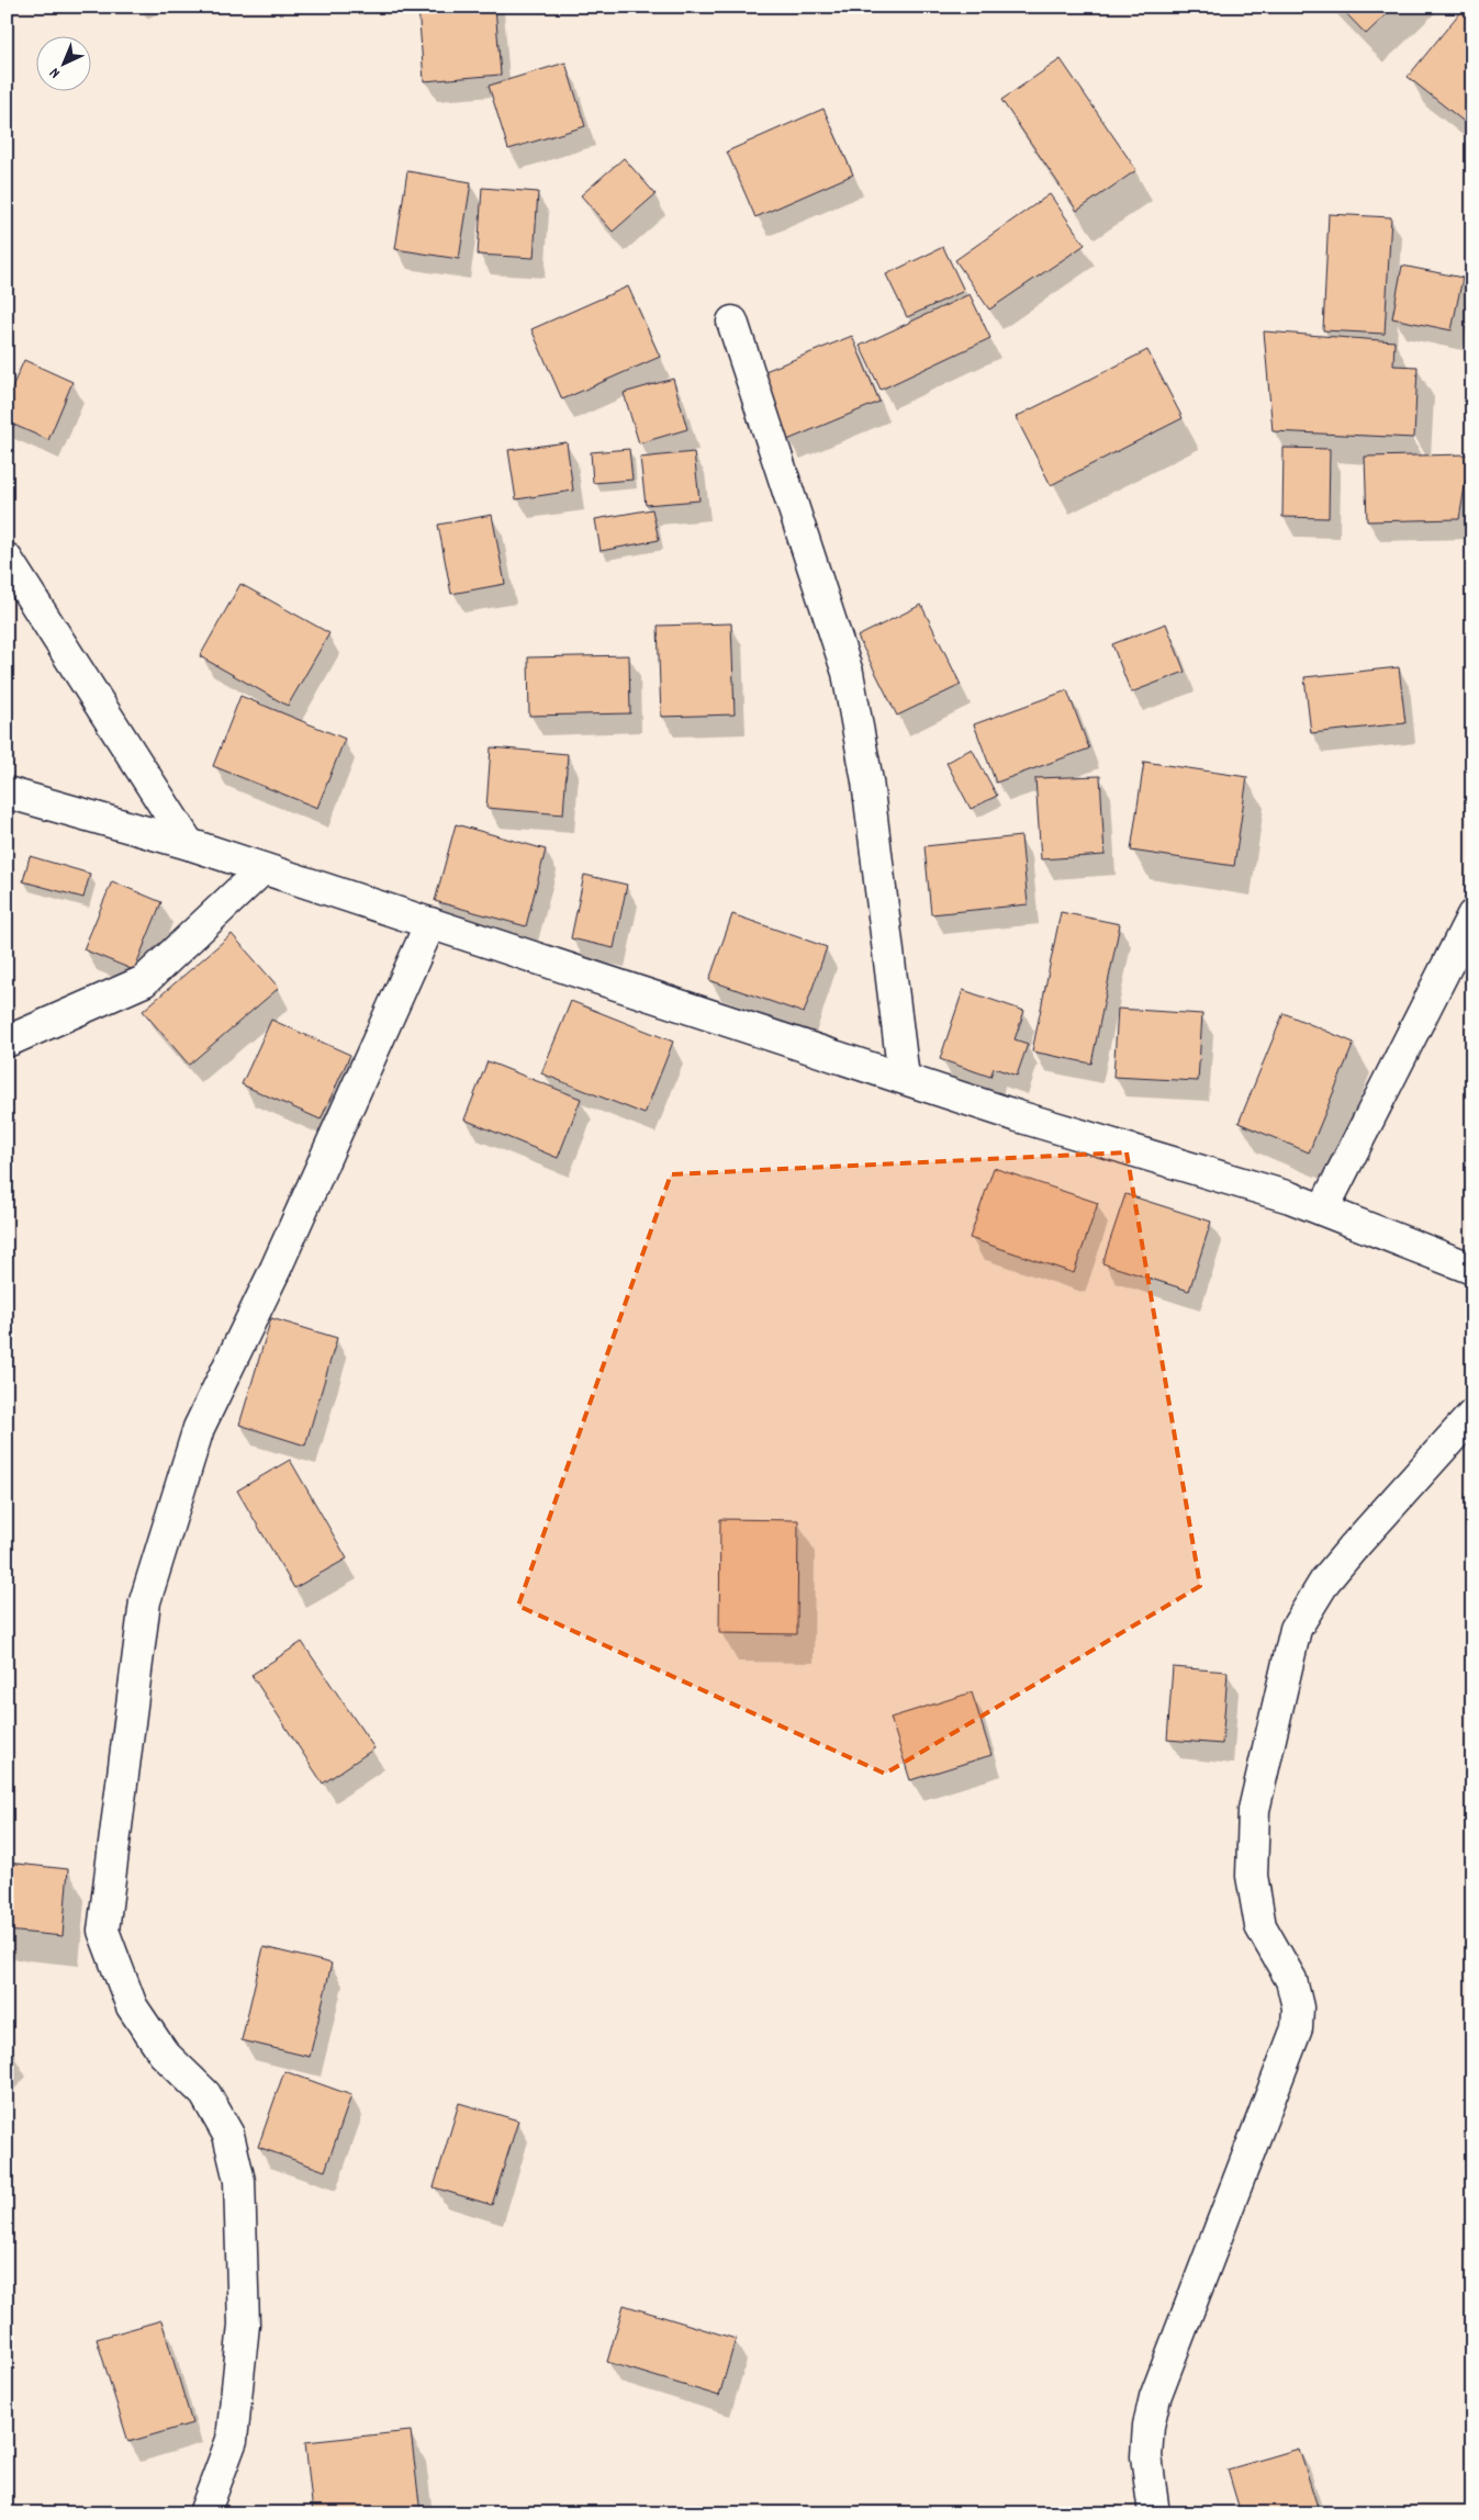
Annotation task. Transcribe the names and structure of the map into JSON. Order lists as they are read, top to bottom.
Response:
{
  "north": "bottom left"
}
